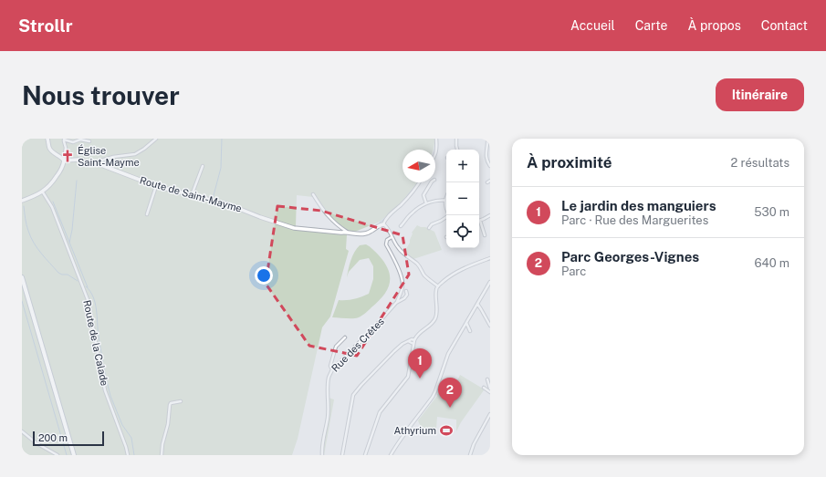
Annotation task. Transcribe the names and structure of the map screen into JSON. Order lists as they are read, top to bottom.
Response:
{
  "streets": {
    "street": ["Route de Saint-Mayme", "Route de la Calade", "Rue des Crêtes"]
  },
  "places": {
    "church": ["Église Saint-Mayme"],
    "sports": ["Athyrium"]
  },
  "scale_bar": "200 m",
  "north": "left",
  "page": {
    "header": "Strollr",
    "nav": [
      "Accueil",
      "Carte",
      "À propos",
      "Contact"
    ],
    "buttons": "Itinéraire",
    "title": "Nous trouver",
    "heading": ["À proximité", "2 résultats"],
    "map_buttons": ["+", "−"],
    "list": [
      {
        "mark": "1",
        "name": "Le jardin des manguiers",
        "note": "Parc · Rue des Marguerites",
        "value": "530 m"
      },
      {
        "mark": "2",
        "name": "Parc Georges-Vignes",
        "note": "Parc",
        "value": "640 m"
      }
    ],
    "pins": ["1", "2"],
    "scale": "200 m"
  }
}
